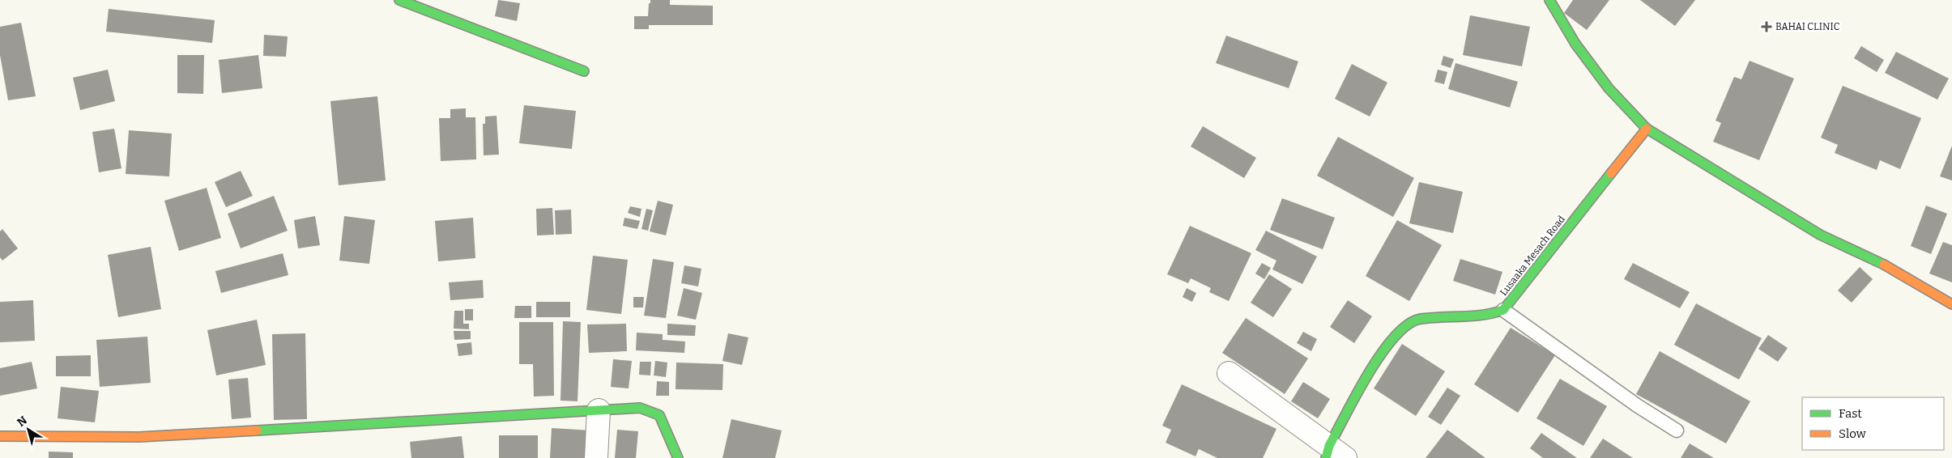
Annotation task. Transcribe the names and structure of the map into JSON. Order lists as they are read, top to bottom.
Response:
{
  "streets": {
    "street": ["Lusaaka Mesach Road"]
  },
  "places": {
    "health": ["BAHAI CLINIC"]
  },
  "legend": ["Fast", "Slow"],
  "north": "top left"
}
